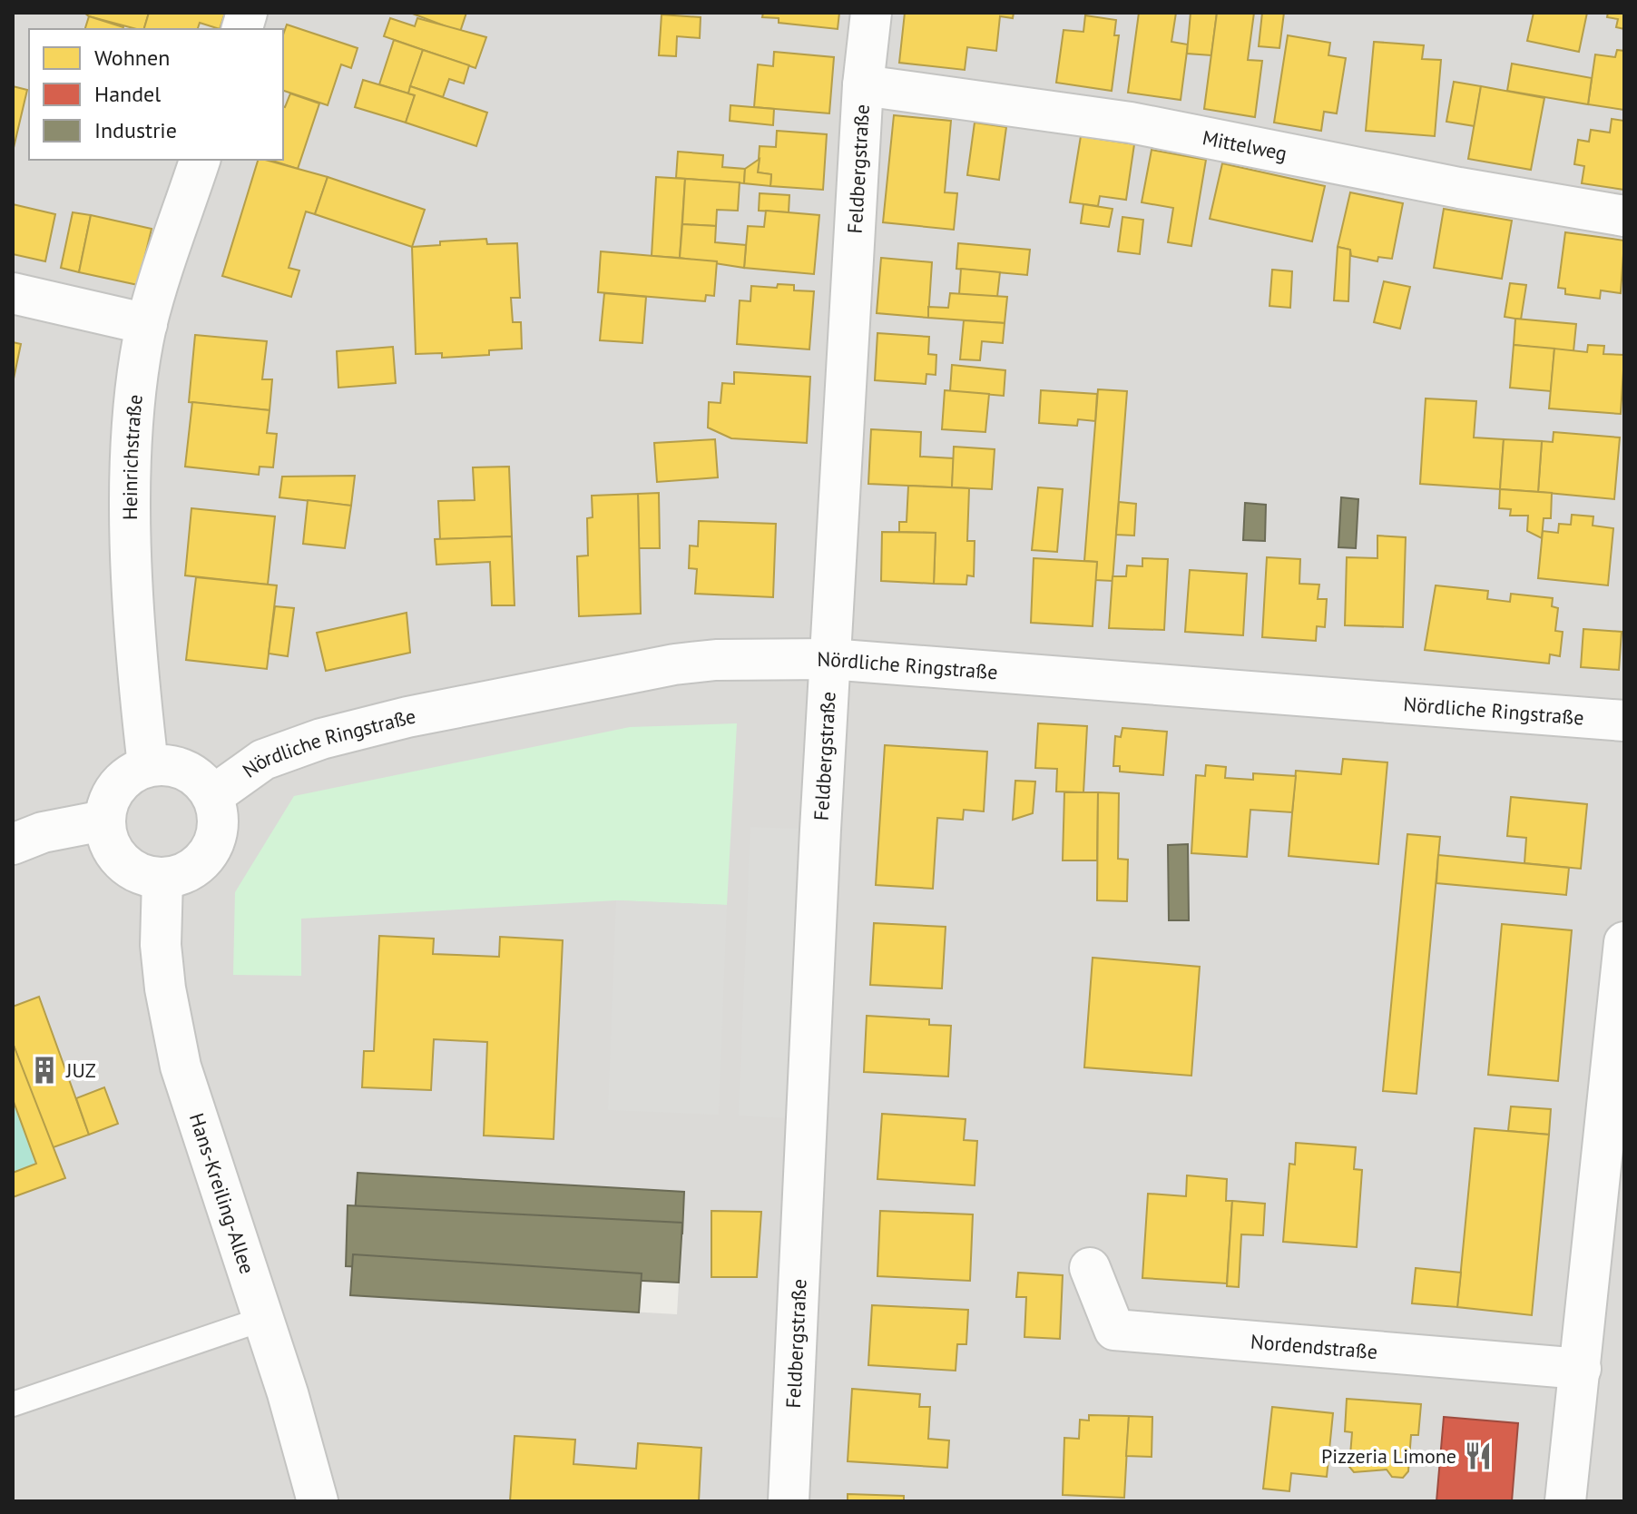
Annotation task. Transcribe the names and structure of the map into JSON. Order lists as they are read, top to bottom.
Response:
{
  "streets": {
    "street": [
      "Mittelweg",
      "Feldbergstraße",
      "Heinrichstraße",
      "Nördliche Ringstraße",
      "Hans-Kreiling-Allee",
      "Nordendstraße"
    ]
  },
  "crossings": [
    ["Mittelweg", "Feldbergstraße"],
    ["Feldbergstraße", "Nördliche Ringstraße"],
    ["Heinrichstraße", "Nördliche Ringstraße"],
    ["Heinrichstraße", "Hans-Kreiling-Allee"],
    ["Nördliche Ringstraße", "Hans-Kreiling-Allee"]
  ],
  "places": {
    "building": ["JUZ"],
    "restaurant": ["Pizzeria Limone"]
  },
  "legend": ["Wohnen", "Handel", "Industrie"]
}
